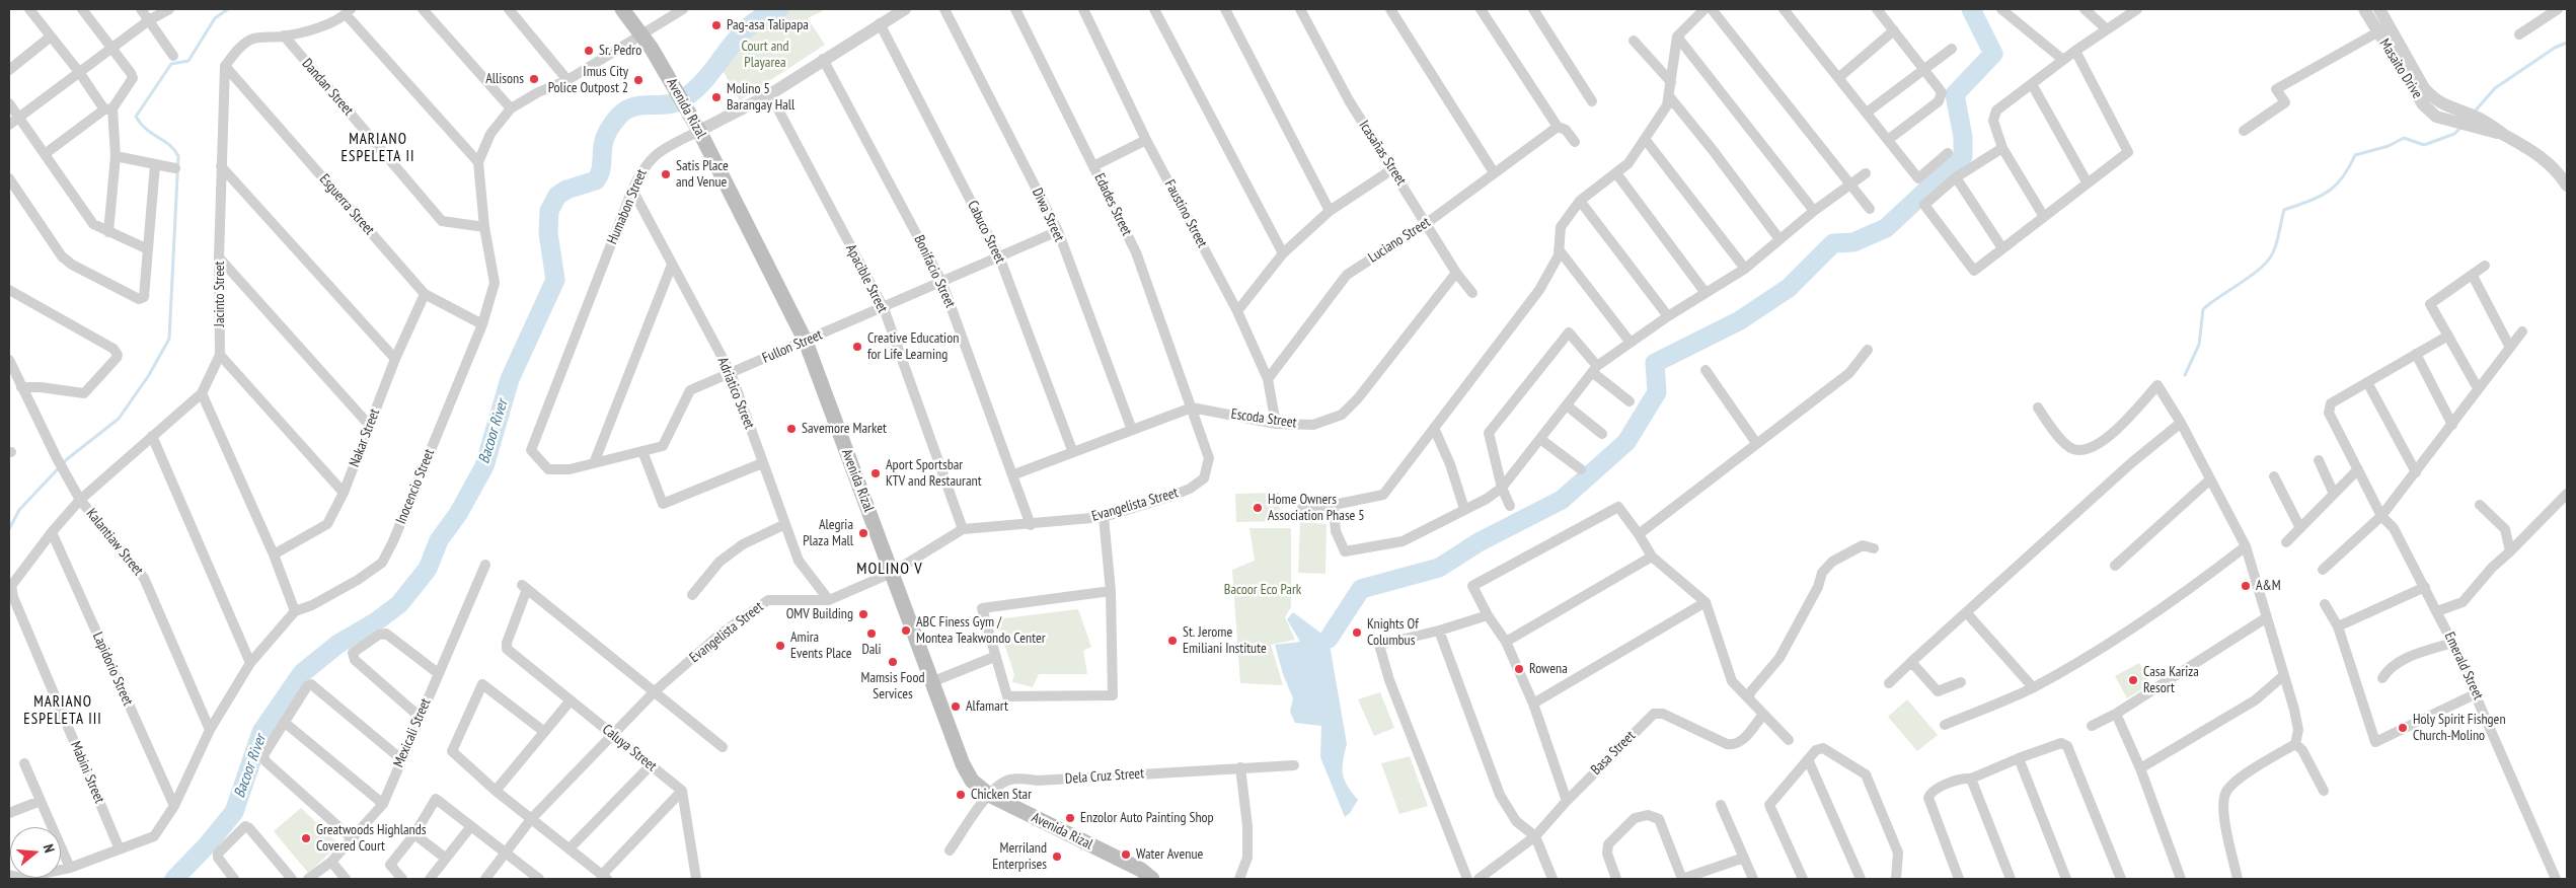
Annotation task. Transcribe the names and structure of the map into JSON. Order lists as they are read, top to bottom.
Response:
{
  "streets": {
    "main road": ["Avenida Rizal"],
    "street": [
      "Masaito Drive",
      "Dandan Street",
      "Icasañas Street",
      "Esguerra Street",
      "Edades Street",
      "Humabon Street",
      "Faustino Street",
      "Diwa Street",
      "Cabuco Street",
      "Luciano Street",
      "Bonifacio Street",
      "Apacible Street",
      "Jacinto Street",
      "Fullon Street",
      "Adriatico Street",
      "Escoda Street",
      "Nakar Street",
      "Inocencio Street",
      "Evangelista Street",
      "Kalantiaw Street",
      "Emerald Street",
      "Lapidorio Street",
      "Mexicali Street",
      "Caluya Street",
      "Basa Street",
      "Mabini Street",
      "Dela Cruz Street"
    ]
  },
  "crossings": [
    ["Dandan Street", "Inocencio Street"],
    ["Avenida Rizal", "Humabon Street"],
    ["Avenida Rizal", "Fullon Street"],
    ["Avenida Rizal", "Inocencio Street"],
    ["Avenida Rizal", "Evangelista Street"],
    ["Avenida Rizal", "Dela Cruz Street"],
    ["Icasañas Street", "Luciano Street"],
    ["Icasañas Street", "Escoda Street"],
    ["Esguerra Street", "Jacinto Street"],
    ["Esguerra Street", "Nakar Street"],
    ["Esguerra Street", "Inocencio Street"],
    ["Edades Street", "Escoda Street"],
    ["Edades Street", "Evangelista Street"],
    ["Humabon Street", "Cabuco Street"],
    ["Humabon Street", "Bonifacio Street"],
    ["Humabon Street", "Apacible Street"],
    ["Humabon Street", "Fullon Street"],
    ["Humabon Street", "Adriatico Street"],
    ["Faustino Street", "Luciano Street"],
    ["Faustino Street", "Escoda Street"],
    ["Diwa Street", "Fullon Street"],
    ["Cabuco Street", "Fullon Street"],
    ["Bonifacio Street", "Fullon Street"],
    ["Bonifacio Street", "Evangelista Street"],
    ["Apacible Street", "Fullon Street"],
    ["Apacible Street", "Evangelista Street"],
    ["Jacinto Street", "Kalantiaw Street"],
    ["Jacinto Street", "Lapidorio Street"],
    ["Jacinto Street", "Mabini Street"],
    ["Fullon Street", "Adriatico Street"],
    ["Adriatico Street", "Evangelista Street"],
    ["Escoda Street", "Evangelista Street"],
    ["Inocencio Street", "Kalantiaw Street"],
    ["Inocencio Street", "Lapidorio Street"],
    ["Inocencio Street", "Mabini Street"],
    ["Evangelista Street", "Caluya Street"]
  ],
  "districts": ["MARIANO ESPELETA II", "MOLINO V", "MARIANO ESPELETA III"],
  "water": ["Bacoor River"],
  "parks": ["Court and Playarea", "Bacoor Eco Park"],
  "places": [
    "Pag-asa Talipapa",
    "Sr. Pedro",
    "Allisons",
    "Imus City Police Outpost 2",
    "Molino 5 Barangay Hall",
    "Satis Place and Venue",
    "Creative Education for Life Learning",
    "Savemore Market",
    "Aport Sportsbar KTV and Restaurant",
    "Home Owners Association Phase 5",
    "Alegria Plaza Mall",
    "A&M",
    "OMV Building",
    "ABC Finess Gym / Montea Teakwondo Center",
    "Knights Of Columbus",
    "Dali",
    "St. Jerome Emiliani Institute",
    "Amira Events Place",
    "Mamsis Food Services",
    "Rowena",
    "Casa Kariza Resort",
    "Alfamart",
    "Holy Spirit Fishgen Church-Molino",
    "Chicken Star",
    "Enzolor Auto Painting Shop",
    "Greatwoods Highlands Covered Court",
    "Water Avenue",
    "Merriland Enterprises"
  ],
  "north": "right"
}
